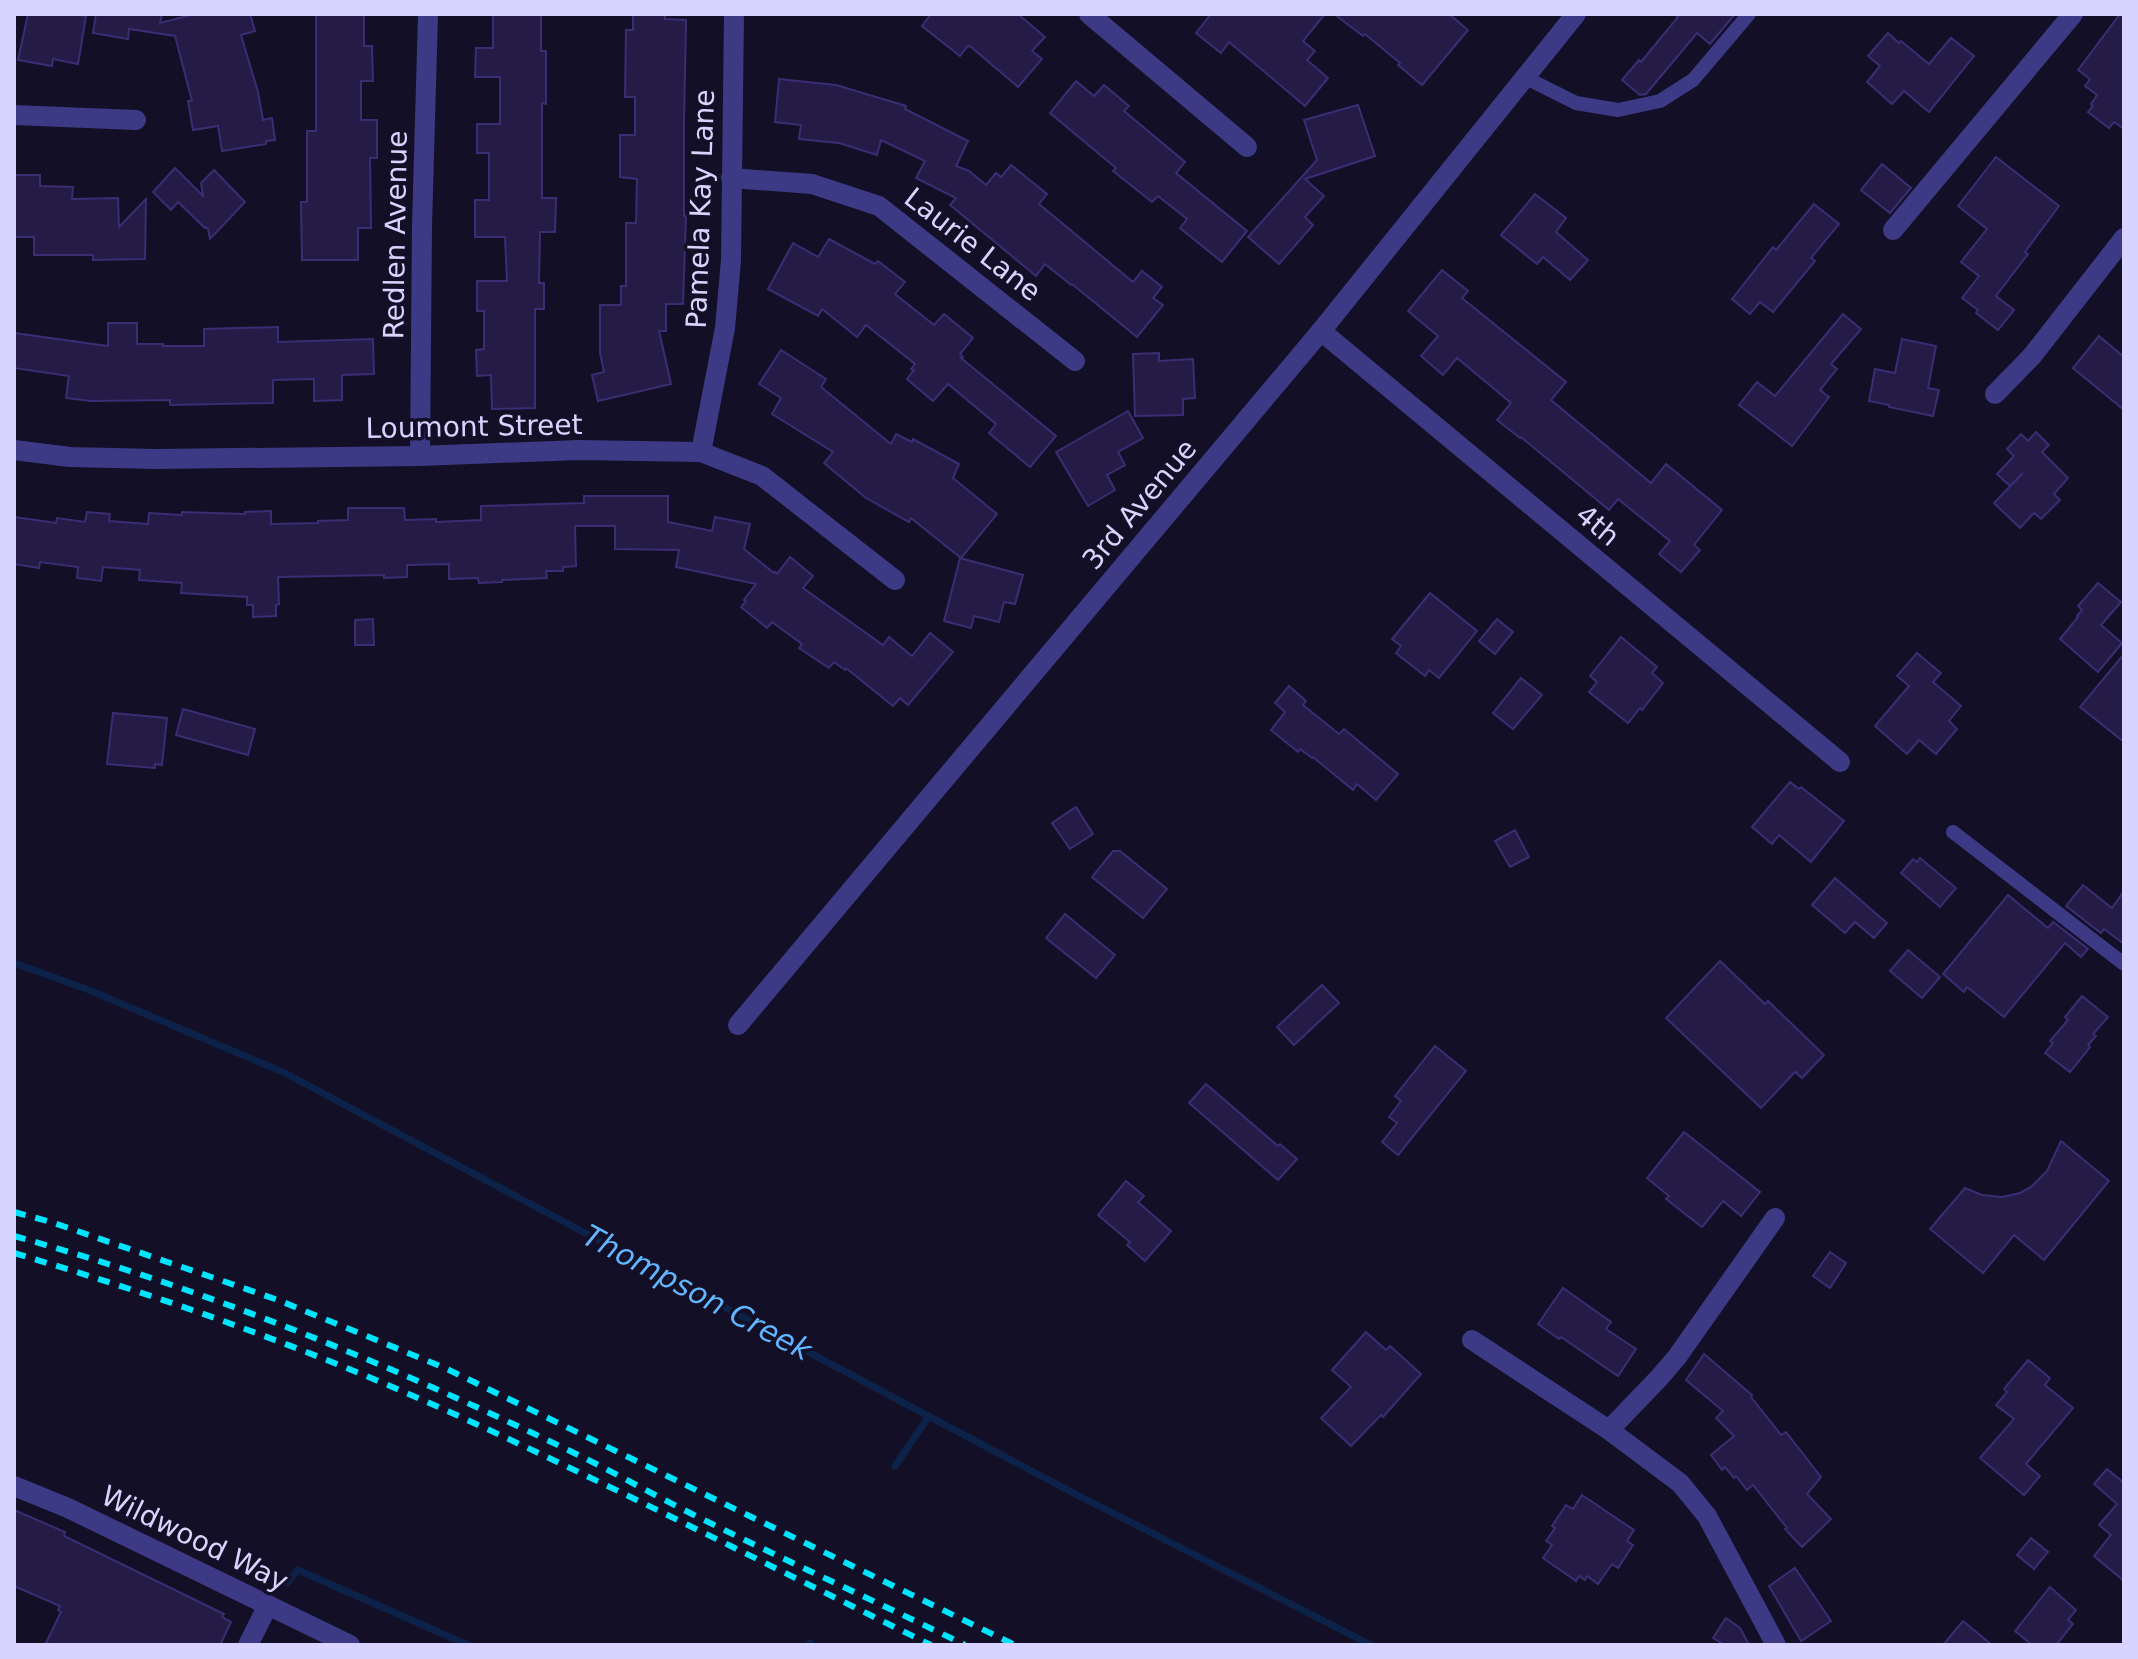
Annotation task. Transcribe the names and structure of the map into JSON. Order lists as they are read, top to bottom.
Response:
{
  "streets": {
    "street": [
      "Pamela Kay Lane",
      "Redlen Avenue",
      "Laurie Lane",
      "Loumont Street",
      "3rd Avenue",
      "4th",
      "Wildwood Way"
    ]
  },
  "crossings": [
    ["Pamela Kay Lane", "Laurie Lane"],
    ["Pamela Kay Lane", "Loumont Street"],
    ["Redlen Avenue", "Loumont Street"],
    ["3rd Avenue", "4th"]
  ],
  "water": ["Thompson Creek"]
}
